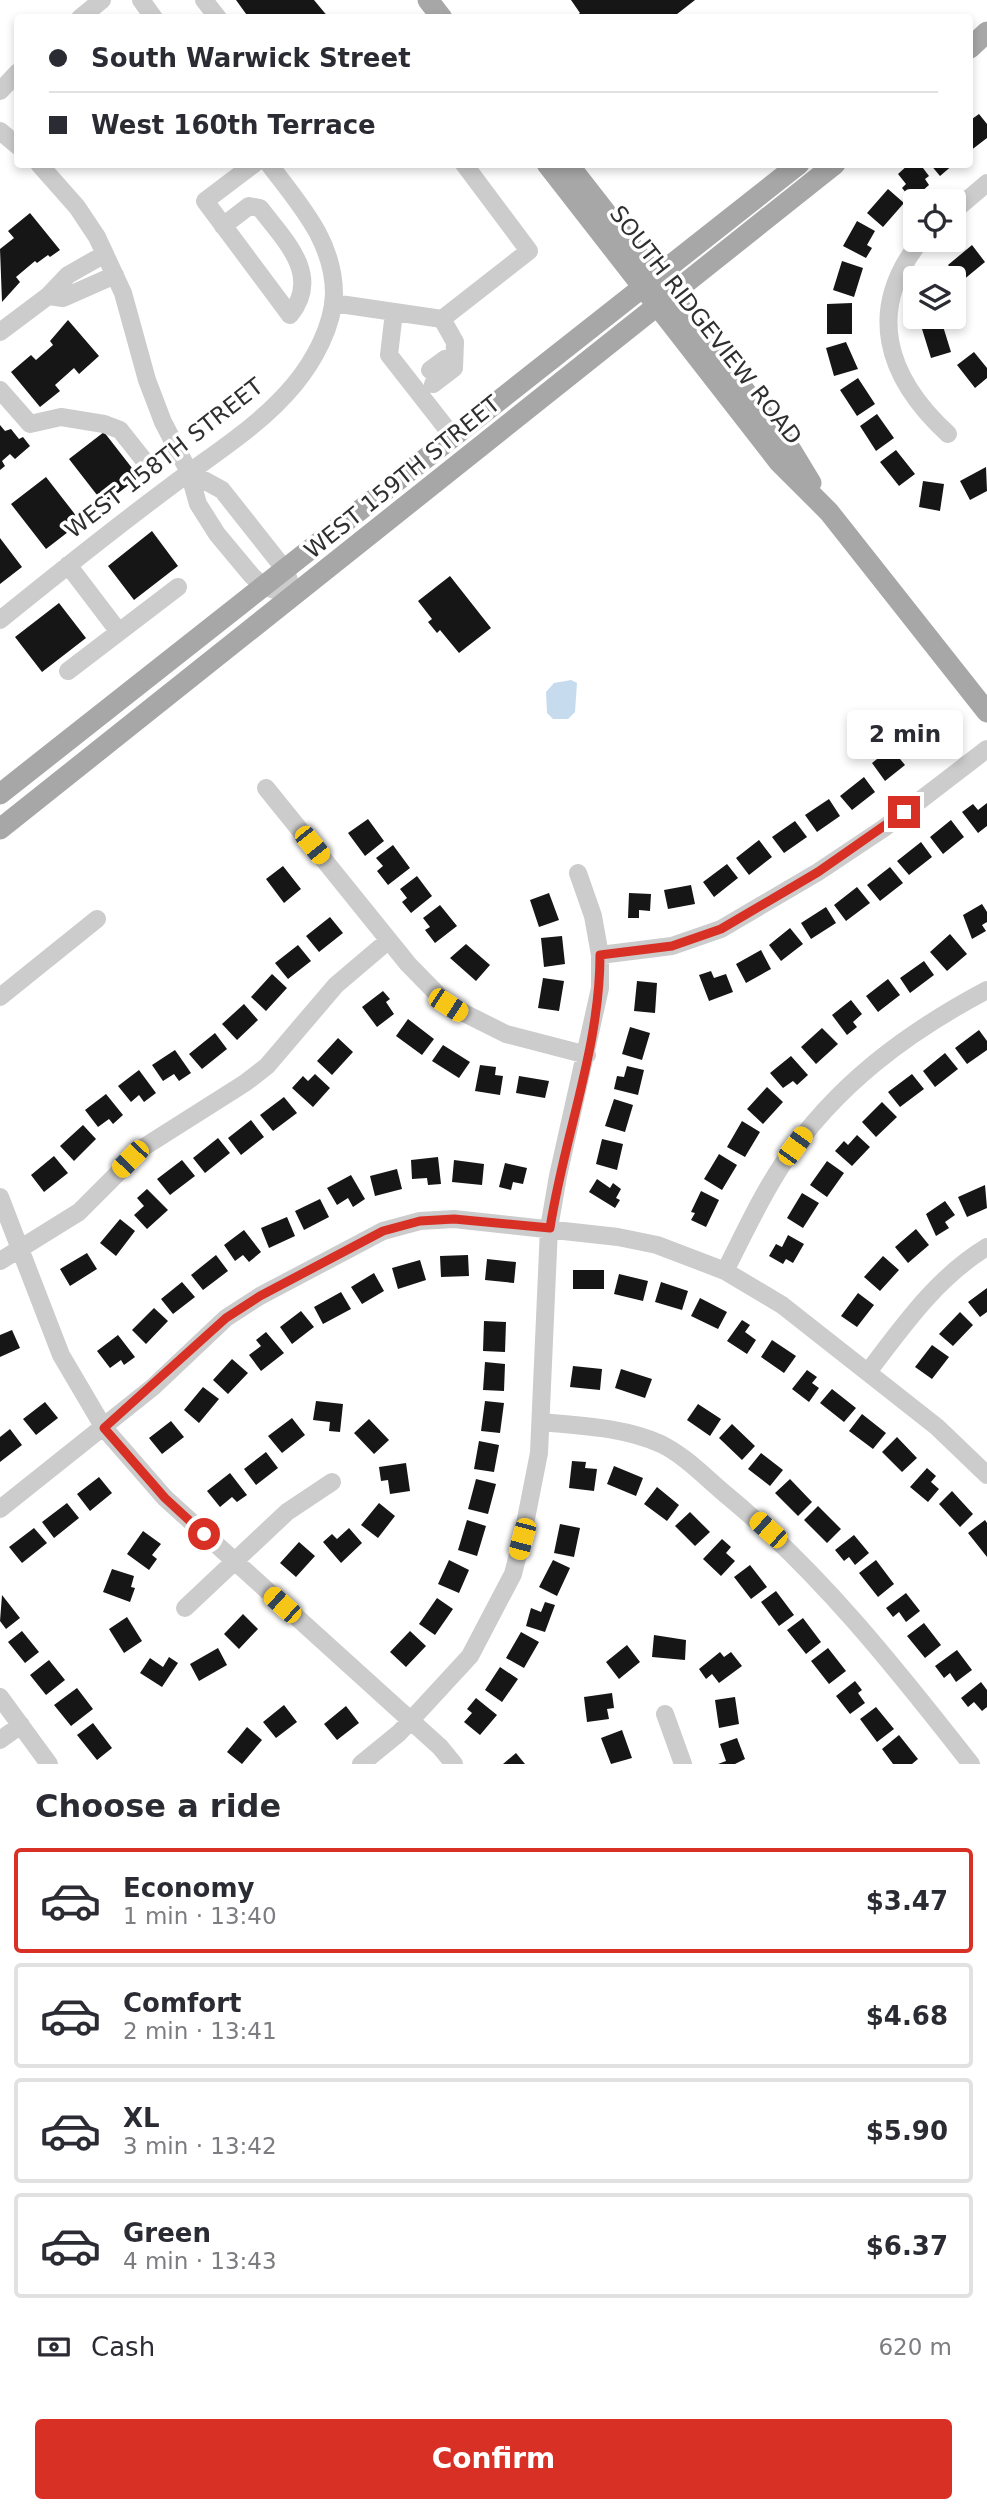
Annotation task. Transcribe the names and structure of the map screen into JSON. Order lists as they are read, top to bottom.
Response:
{
  "streets": {
    "main road": ["SOUTH RIDGEVIEW ROAD", "WEST 159TH STREET"],
    "street": ["WEST 158TH STREET"]
  },
  "crossings": [
    ["SOUTH RIDGEVIEW ROAD", "WEST 159TH STREET"]
  ],
  "page": {
    "banner": ["South Warwick Street", "West 160th Terrace"],
    "bubble": "2 min",
    "heading": "Choose a ride",
    "list": [
      {
        "name": "Economy",
        "note": "1 min · 13:40",
        "value": "$3.47"
      },
      {
        "name": "Comfort",
        "note": "2 min · 13:41",
        "value": "$4.68"
      },
      {
        "name": "XL",
        "note": "3 min · 13:42",
        "value": "$5.90"
      },
      {
        "name": "Green",
        "note": "4 min · 13:43",
        "value": "$6.37"
      }
    ],
    "pay": ["Cash", "620 m"],
    "buttons": "Confirm"
  }
}
